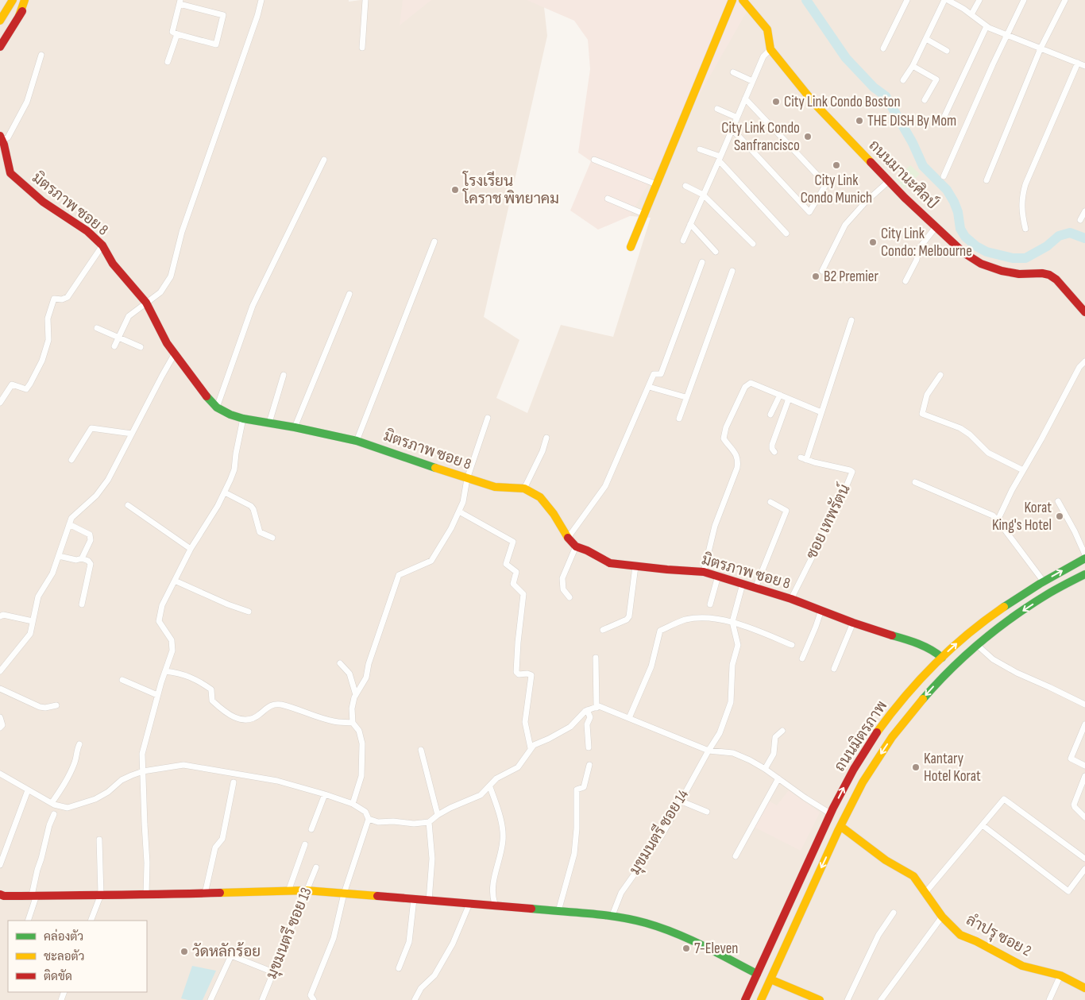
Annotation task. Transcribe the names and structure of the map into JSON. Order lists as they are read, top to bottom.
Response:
{
  "streets": {
    "main road": [
      "ถนนมานะศิลป์",
      "มิตรภาพ ซอย 8",
      "ถนนมิตรภาพ",
      "ลำปรุ ซอย 2"
    ],
    "street": ["ซอย เทพรัตน์", "มุขมนตรี ซอย 14", "มุขมนตรี ซอย 13"]
  },
  "crossings": [
    ["มิตรภาพ ซอย 8", "ซอย เทพรัตน์"],
    ["มิตรภาพ ซอย 8", "ถนนมิตรภาพ"],
    ["ถนนมิตรภาพ", "ลำปรุ ซอย 2"]
  ],
  "places": [
    "City Link Condo Boston",
    "THE DISH By Mom",
    "City Link Condo Sanfrancisco",
    "City Link Condo Munich",
    "โรงเรียน โคราช พิทยาคม",
    "City Link Condo: Melbourne",
    "B2 Premier",
    "Korat King's Hotel",
    "Kantary Hotel Korat",
    "7-Eleven",
    "วัดหลักร้อย"
  ],
  "legend": ["คล่องตัว", "ชะลอตัว", "ติดขัด"]
}
